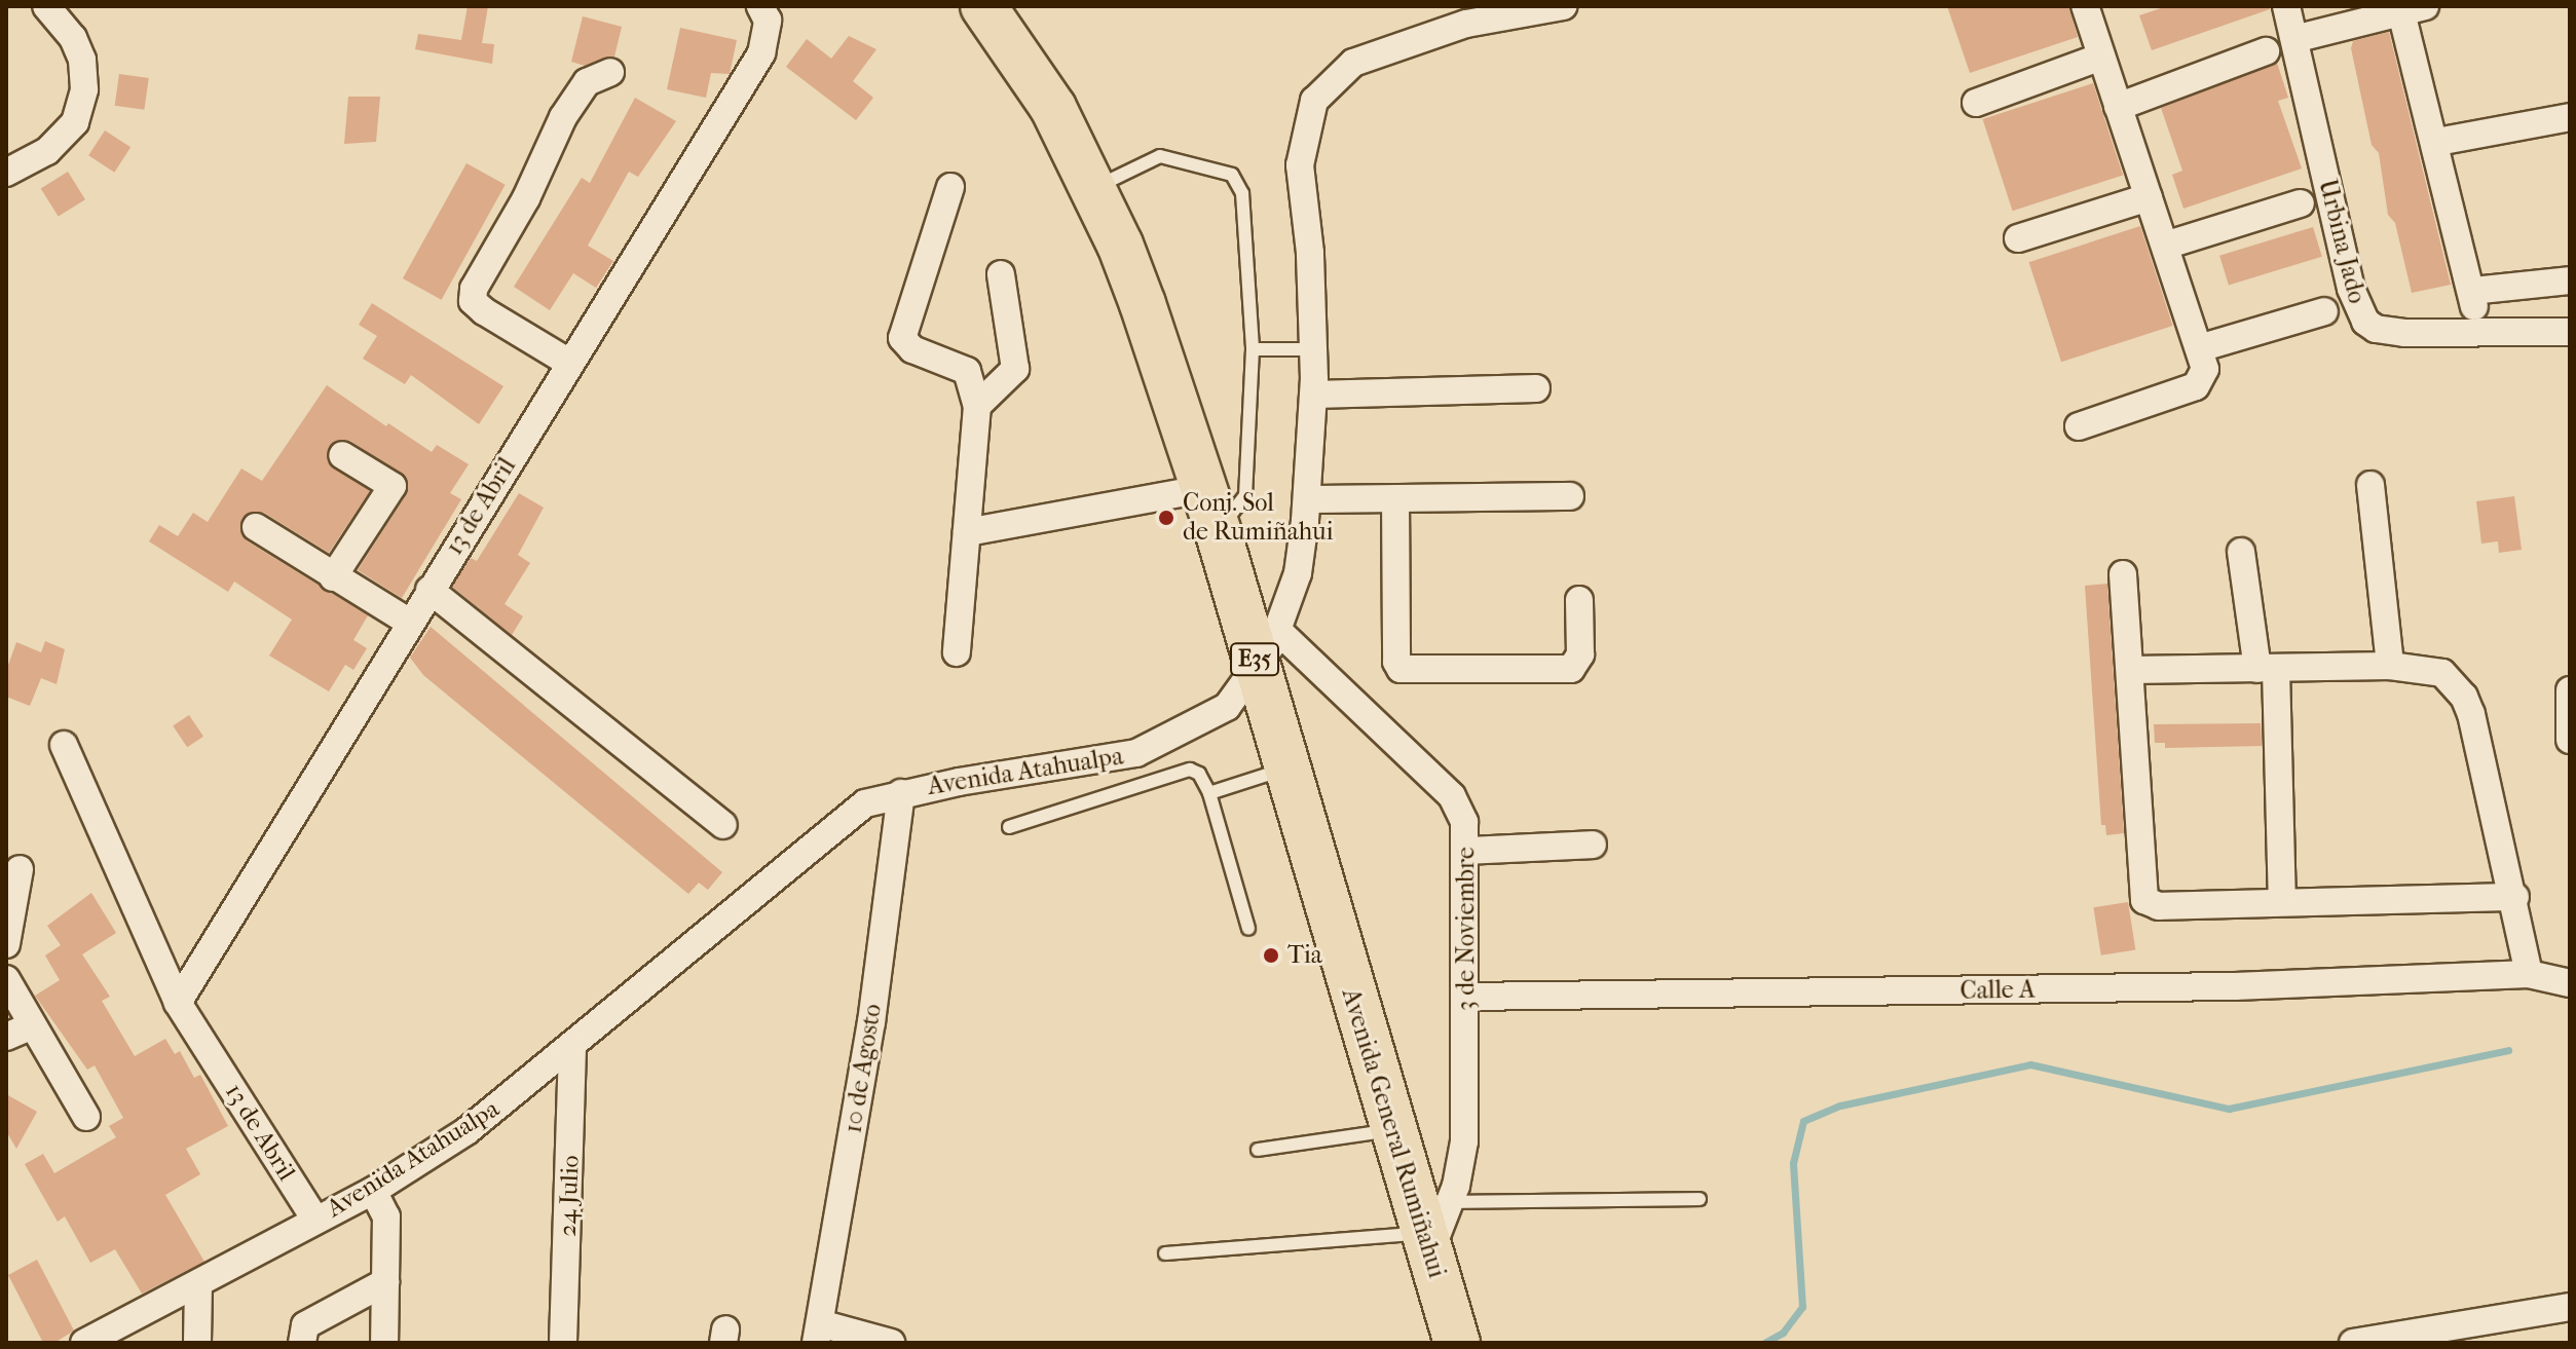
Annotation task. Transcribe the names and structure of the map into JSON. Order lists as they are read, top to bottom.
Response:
{
  "streets": {
    "highway": ["E35", "Avenida General Rumiñahui"],
    "street": [
      "Urbina Jado",
      "13 de Abril",
      "Avenida Atahualpa",
      "3 de Noviembre",
      "Calle A",
      "10 de Agosto",
      "24 Julio"
    ]
  },
  "crossings": [
    ["13 de Abril", "Avenida Atahualpa"],
    ["Avenida Atahualpa", "3 de Noviembre"],
    ["Avenida Atahualpa", "10 de Agosto"],
    ["Avenida Atahualpa", "Avenida General Rumiñahui"],
    ["Avenida Atahualpa", "24 Julio"],
    ["3 de Noviembre", "Calle A"],
    ["3 de Noviembre", "Avenida General Rumiñahui"]
  ],
  "places": ["Conj. Sol de Rumiñahui", "Tia"]
}
